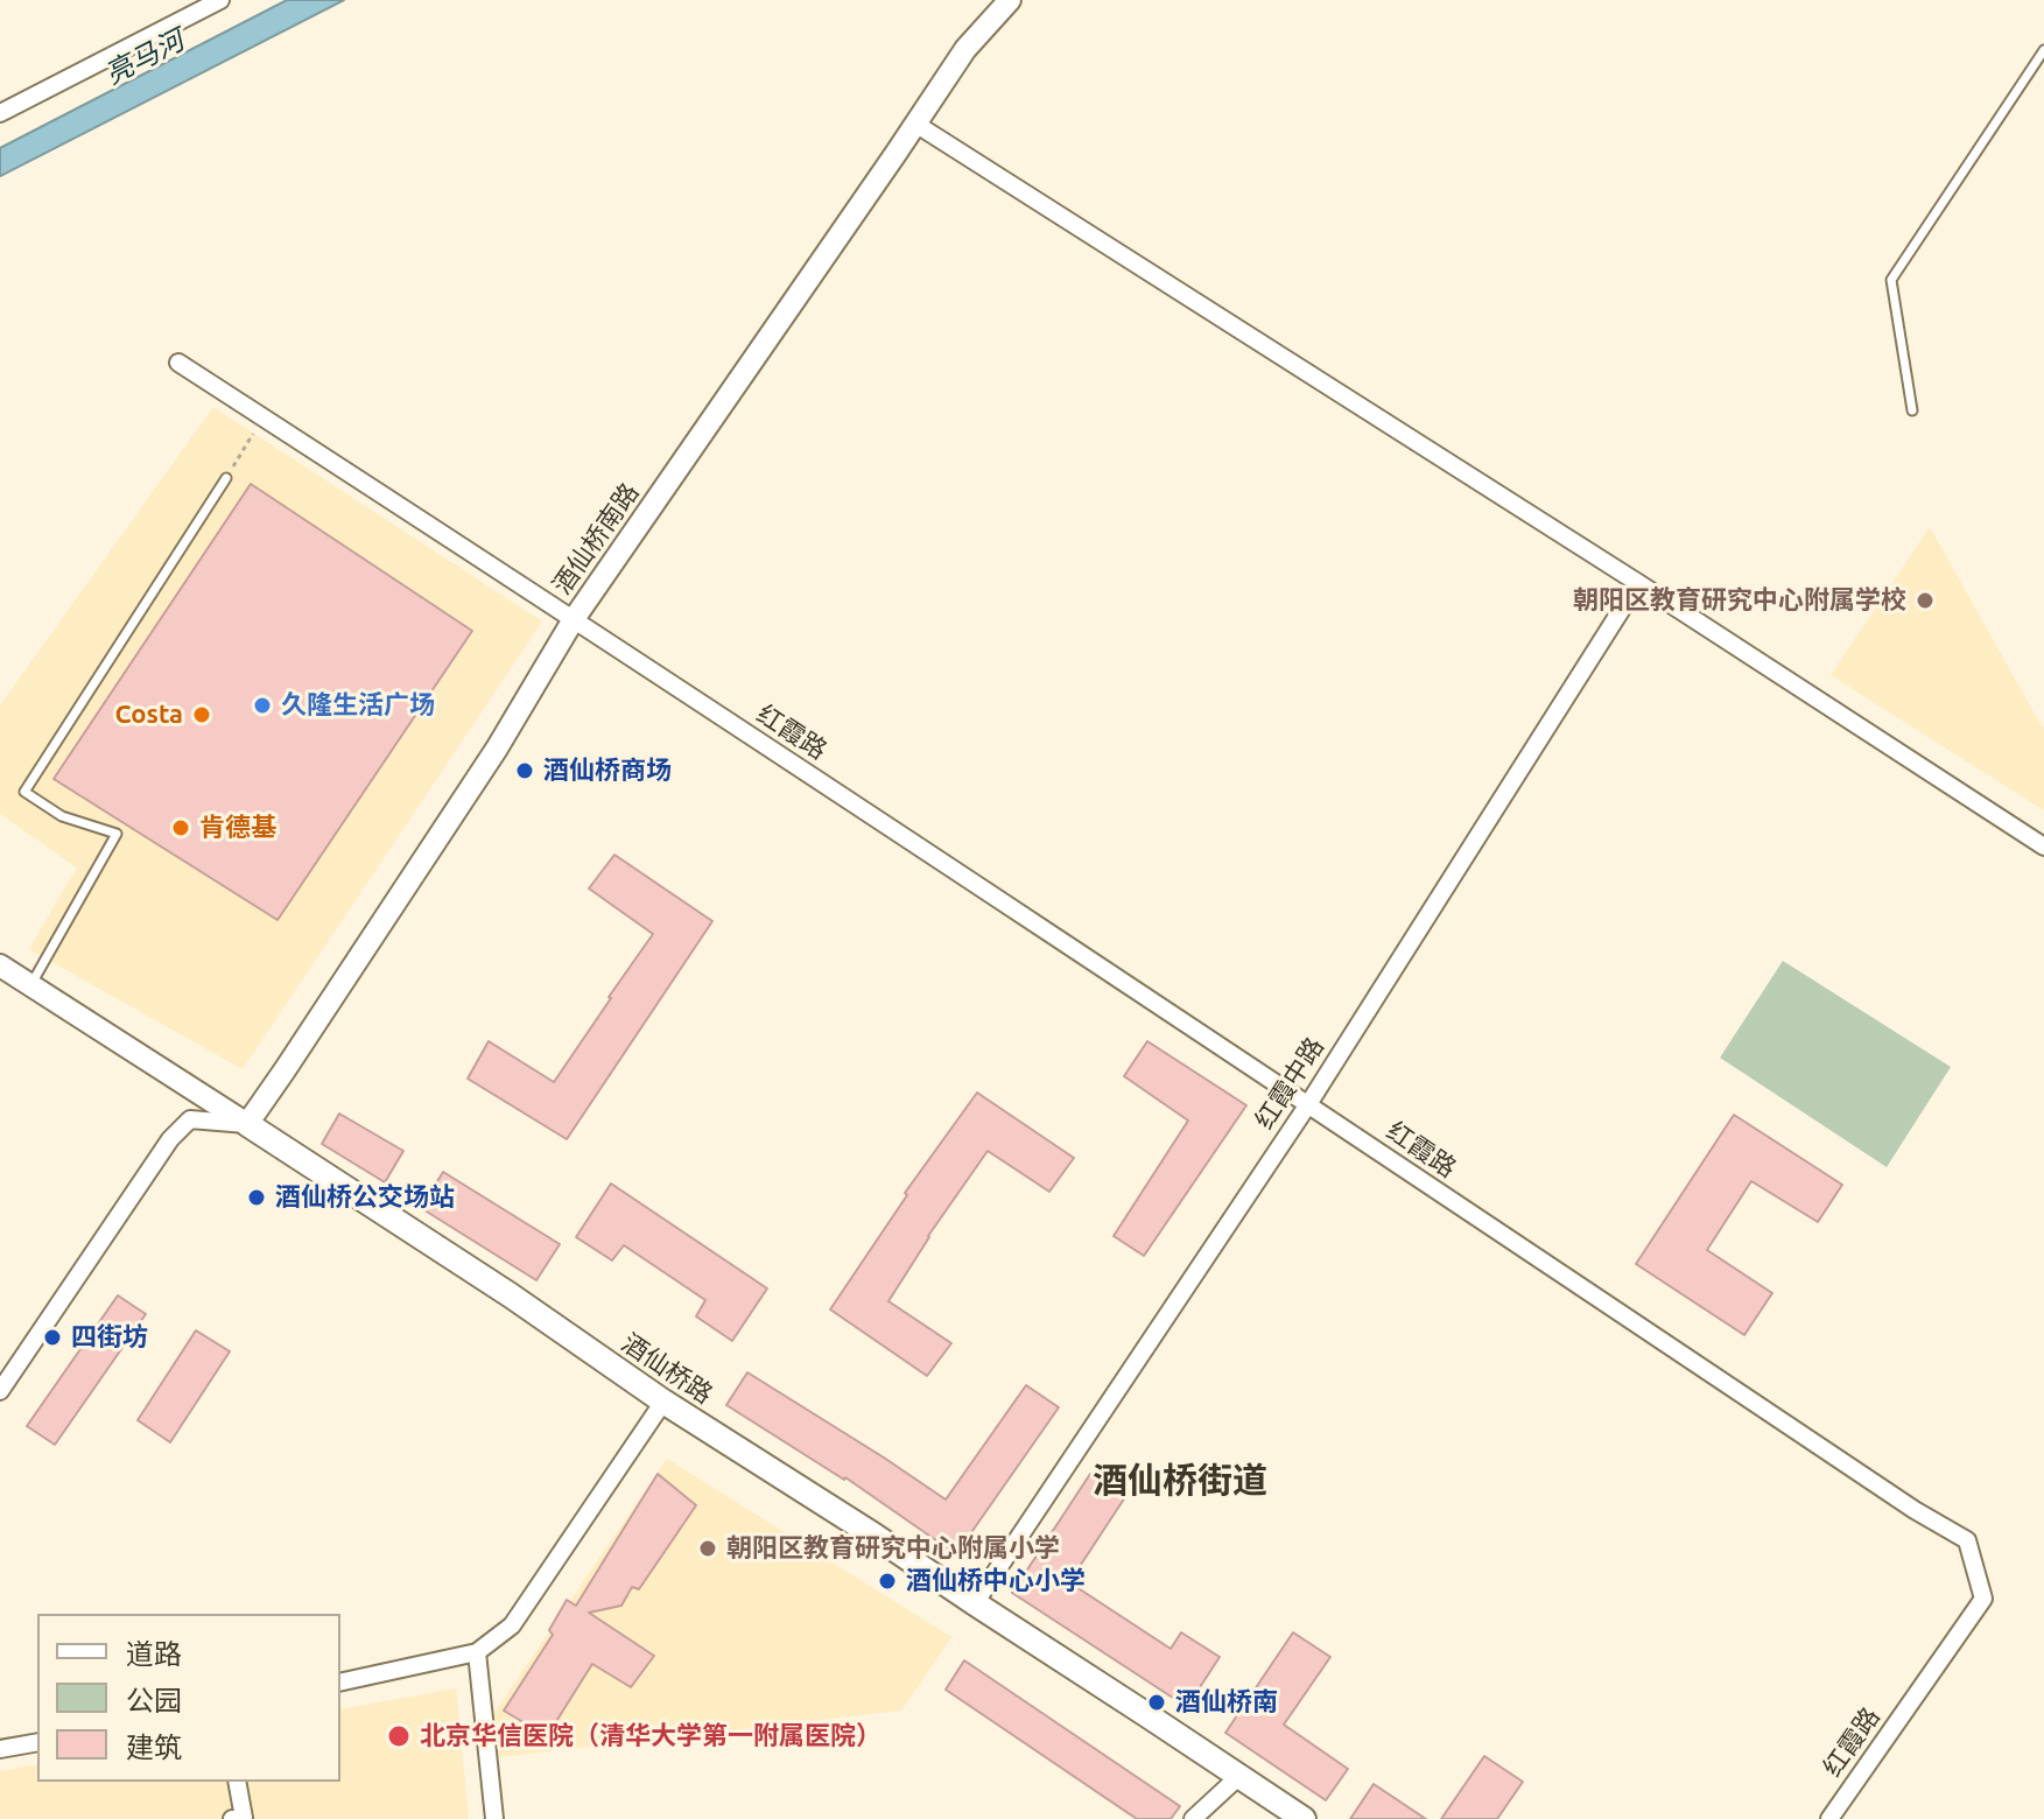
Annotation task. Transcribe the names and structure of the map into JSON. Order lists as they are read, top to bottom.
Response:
{
  "streets": {
    "main road": ["酒仙桥路"],
    "street": ["酒仙桥南路", "红霞路", "红霞中路"]
  },
  "crossings": [
    ["酒仙桥南路", "红霞路"],
    ["酒仙桥南路", "酒仙桥路"],
    ["红霞路", "红霞中路"],
    ["红霞中路", "酒仙桥路"]
  ],
  "districts": ["酒仙桥街道"],
  "water": ["亮马河"],
  "places": [
    "朝阳区教育研究中心附属学校",
    "久隆生活广场",
    "Costa",
    "酒仙桥商场",
    "肯德基",
    "酒仙桥公交场站",
    "四街坊",
    "朝阳区教育研究中心附属小学",
    "酒仙桥中心小学",
    "酒仙桥南",
    "北京华信医院（清华大学第一附属医院）"
  ],
  "legend": ["道路", "公园", "建筑"]
}
